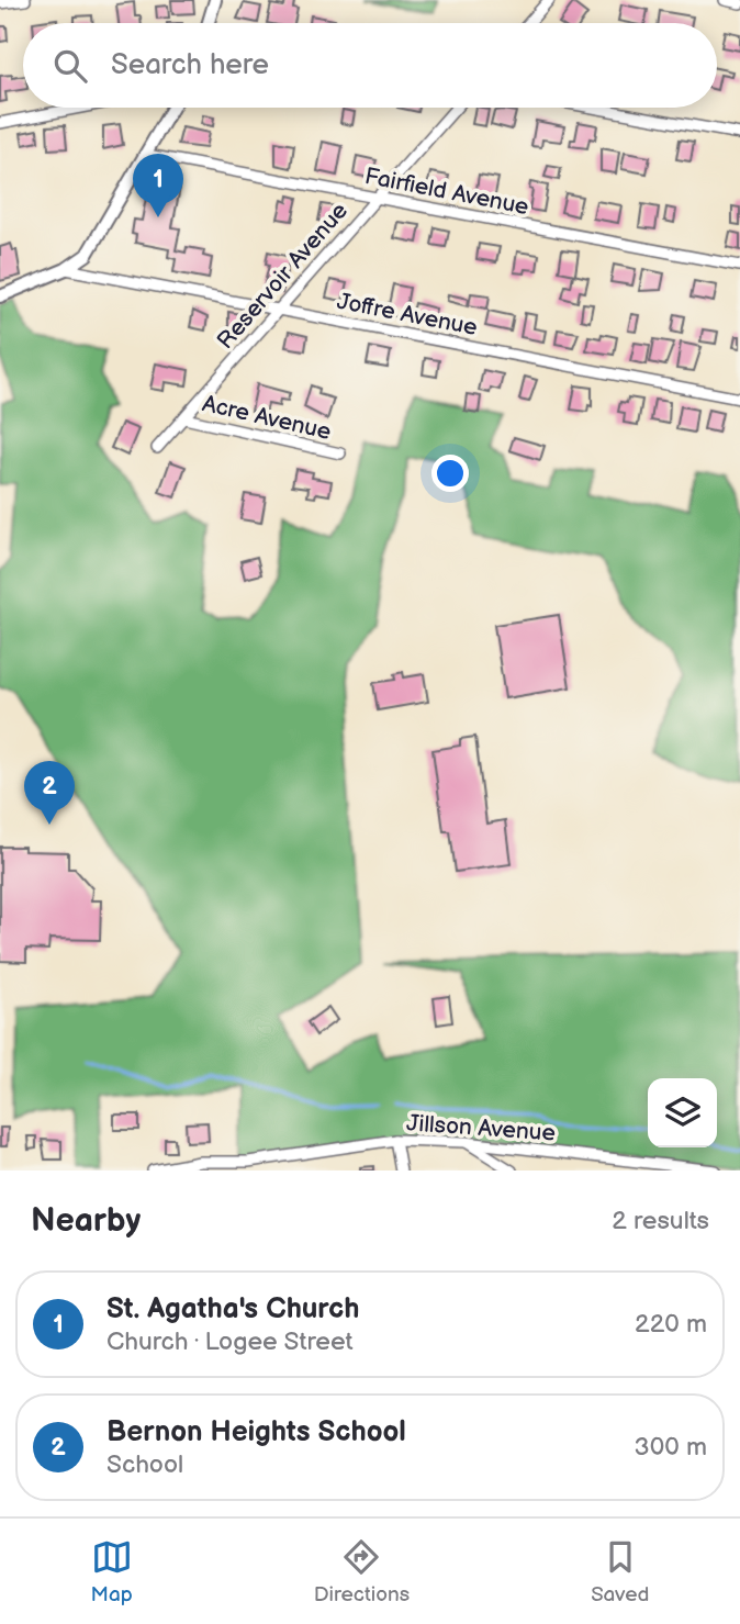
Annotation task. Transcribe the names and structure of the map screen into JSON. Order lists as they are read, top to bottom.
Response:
{
  "streets": {
    "street": [
      "Fairfield Avenue",
      "Reservoir Avenue",
      "Joffre Avenue",
      "Acre Avenue",
      "Jillson Avenue"
    ]
  },
  "crossings": [
    ["Fairfield Avenue", "Reservoir Avenue"],
    ["Reservoir Avenue", "Joffre Avenue"],
    ["Reservoir Avenue", "Acre Avenue"]
  ],
  "page": {
    "search": "Search here",
    "pins": ["1", "2"],
    "heading": ["Nearby", "2 results"],
    "list": [
      {
        "mark": "1",
        "name": "St. Agatha's Church",
        "note": "Church · Logee Street",
        "value": "220 m"
      },
      {
        "mark": "2",
        "name": "Bernon Heights School",
        "note": "School",
        "value": "300 m"
      }
    ],
    "nav": ["Map", "Directions", "Saved"]
  }
}
